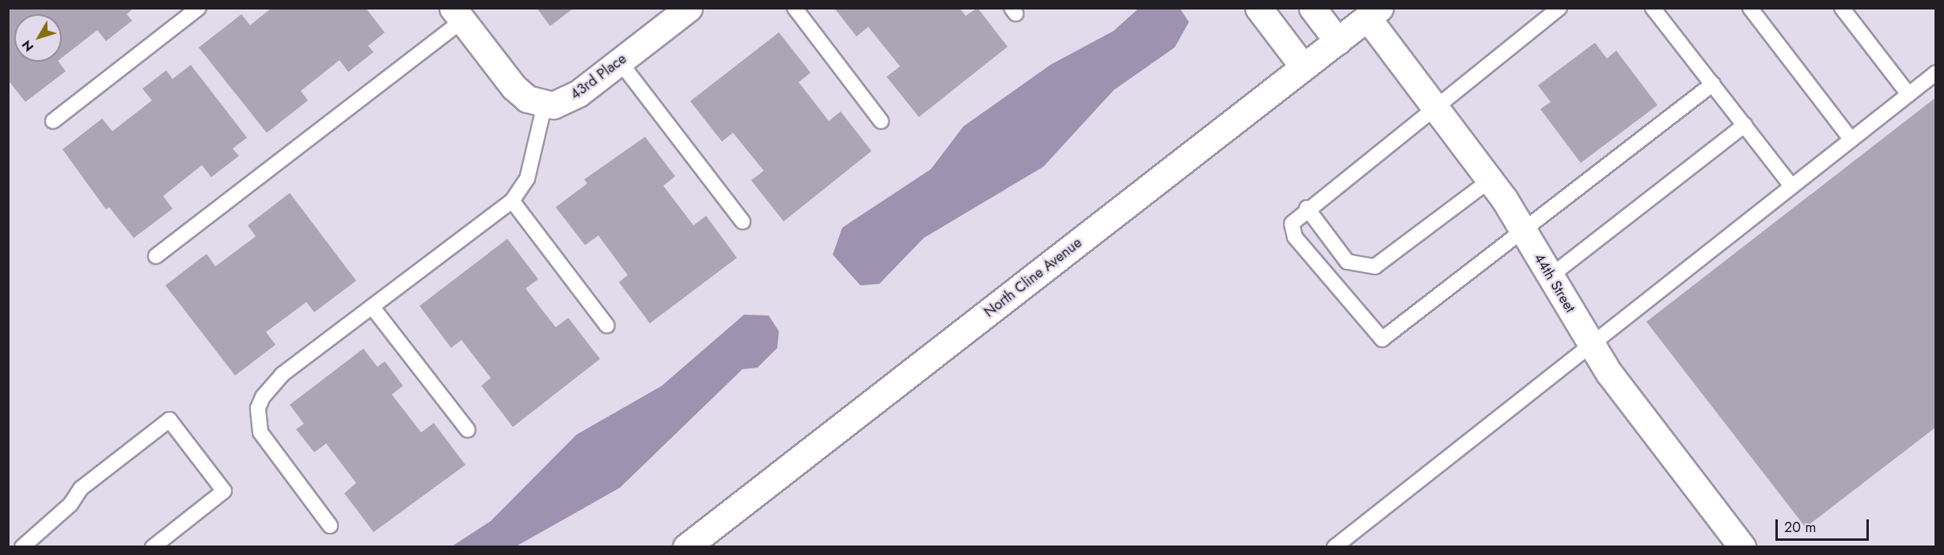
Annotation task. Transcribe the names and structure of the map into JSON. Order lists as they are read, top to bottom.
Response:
{
  "streets": {
    "street": ["43rd Place", "North Cline Avenue", "44th Street"]
  },
  "crossings": [
    ["North Cline Avenue", "44th Street"]
  ],
  "scale_bar": "20 m",
  "north": "bottom left"
}
